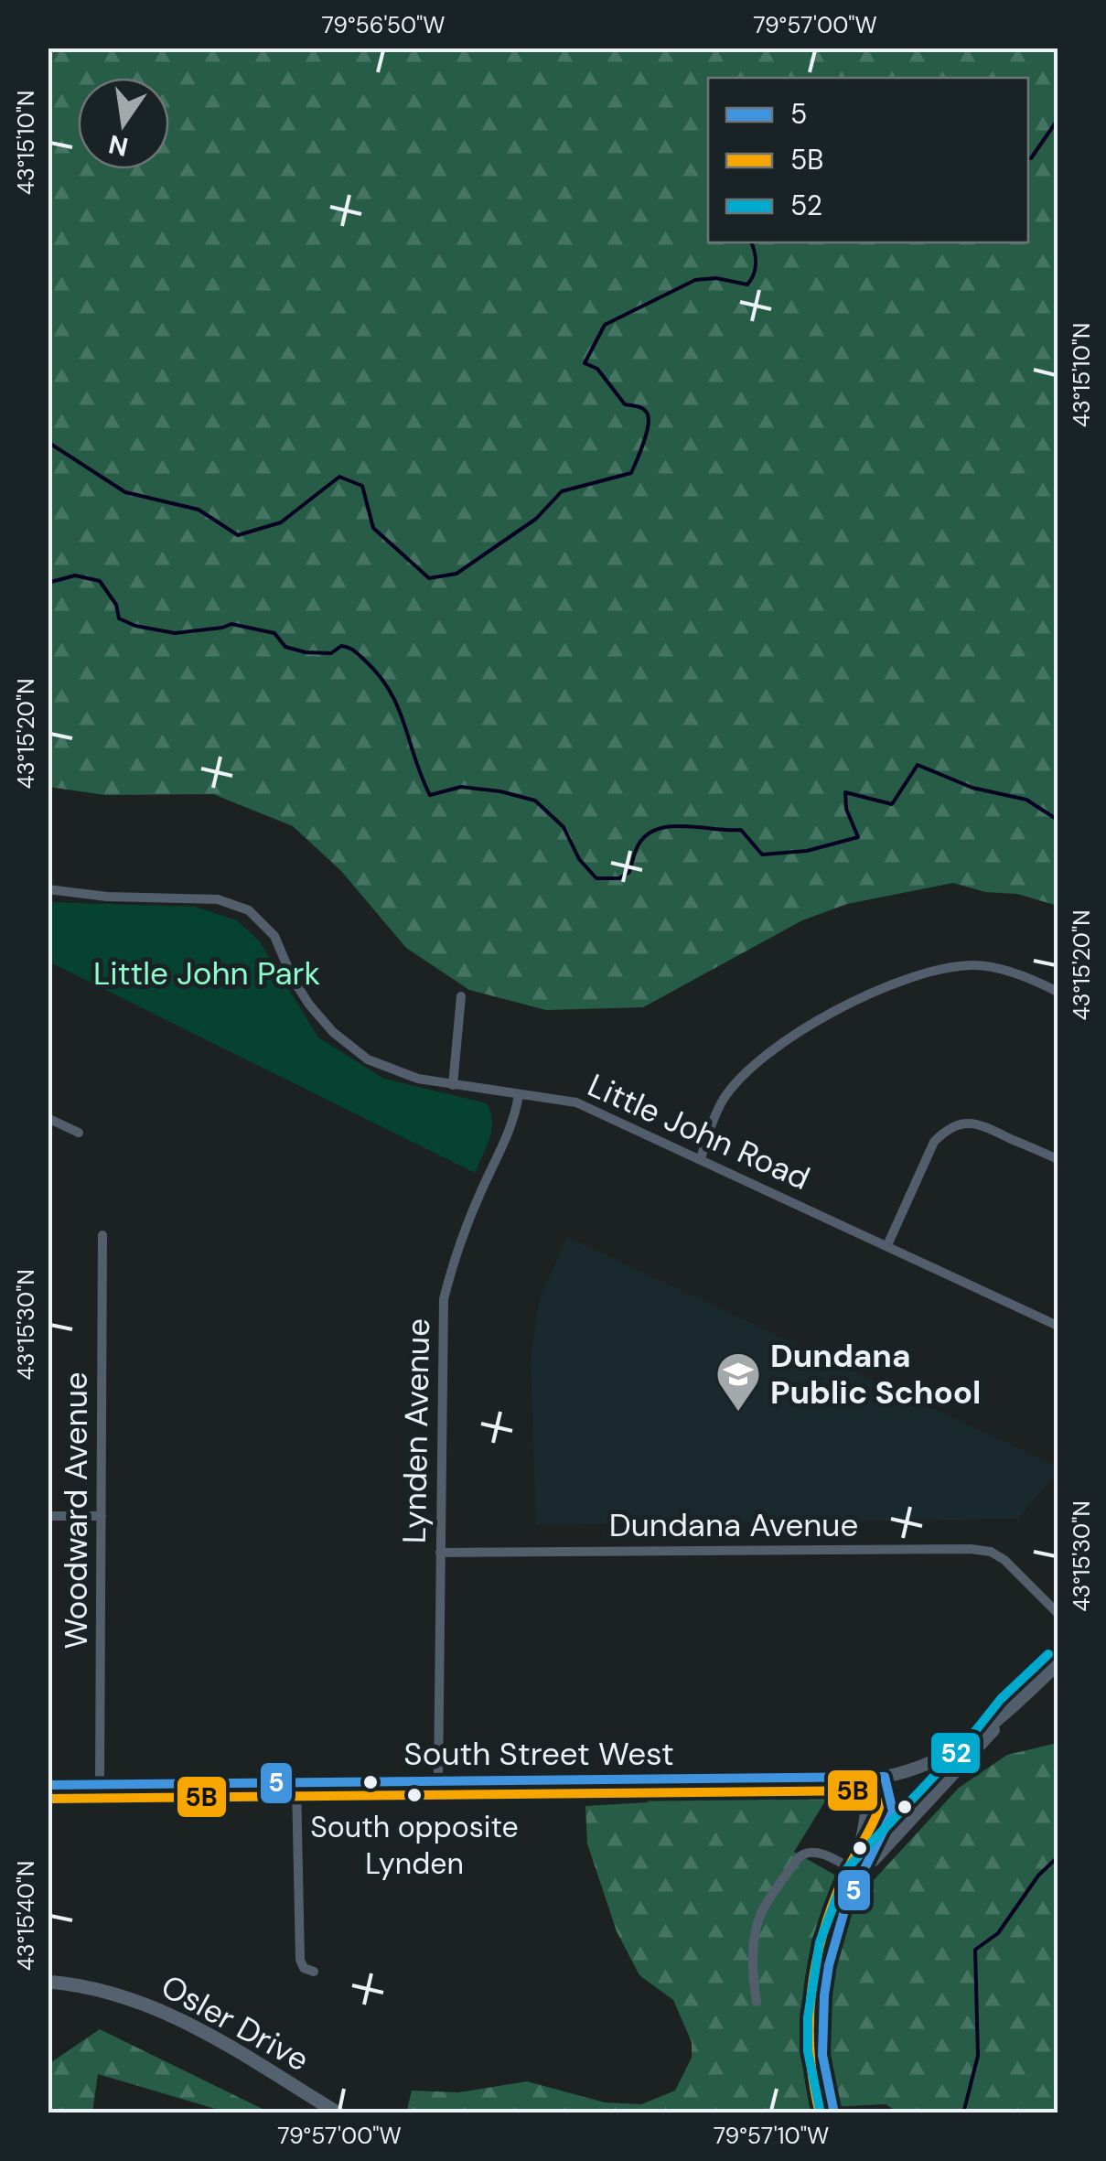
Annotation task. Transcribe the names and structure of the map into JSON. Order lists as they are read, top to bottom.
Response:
{
  "streets": {
    "main road": ["Osler Drive"],
    "street": [
      "Little John Road",
      "Lynden Avenue",
      "Woodward Avenue",
      "Dundana Avenue",
      "South Street West"
    ]
  },
  "crossings": [
    ["Little John Road", "Lynden Avenue"],
    ["Lynden Avenue", "Dundana Avenue"],
    ["Lynden Avenue", "South Street West"],
    ["Woodward Avenue", "South Street West"]
  ],
  "parks": ["Little John Park"],
  "places": {
    "school or university": ["Dundana Public School"],
    "other": ["South opposite Lynden"]
  },
  "lines": ["transit line 52", "transit line 5", "transit line 5B"],
  "legend": ["5", "5B", "52"],
  "north": "bottom",
  "coordinates": [
    "79°56'50\"W",
    "79°57'00\"W",
    "43°15'10\"N",
    "43°15'20\"N",
    "43°15'30\"N",
    "43°15'40\"N",
    "79°57'10\"W"
  ]
}
